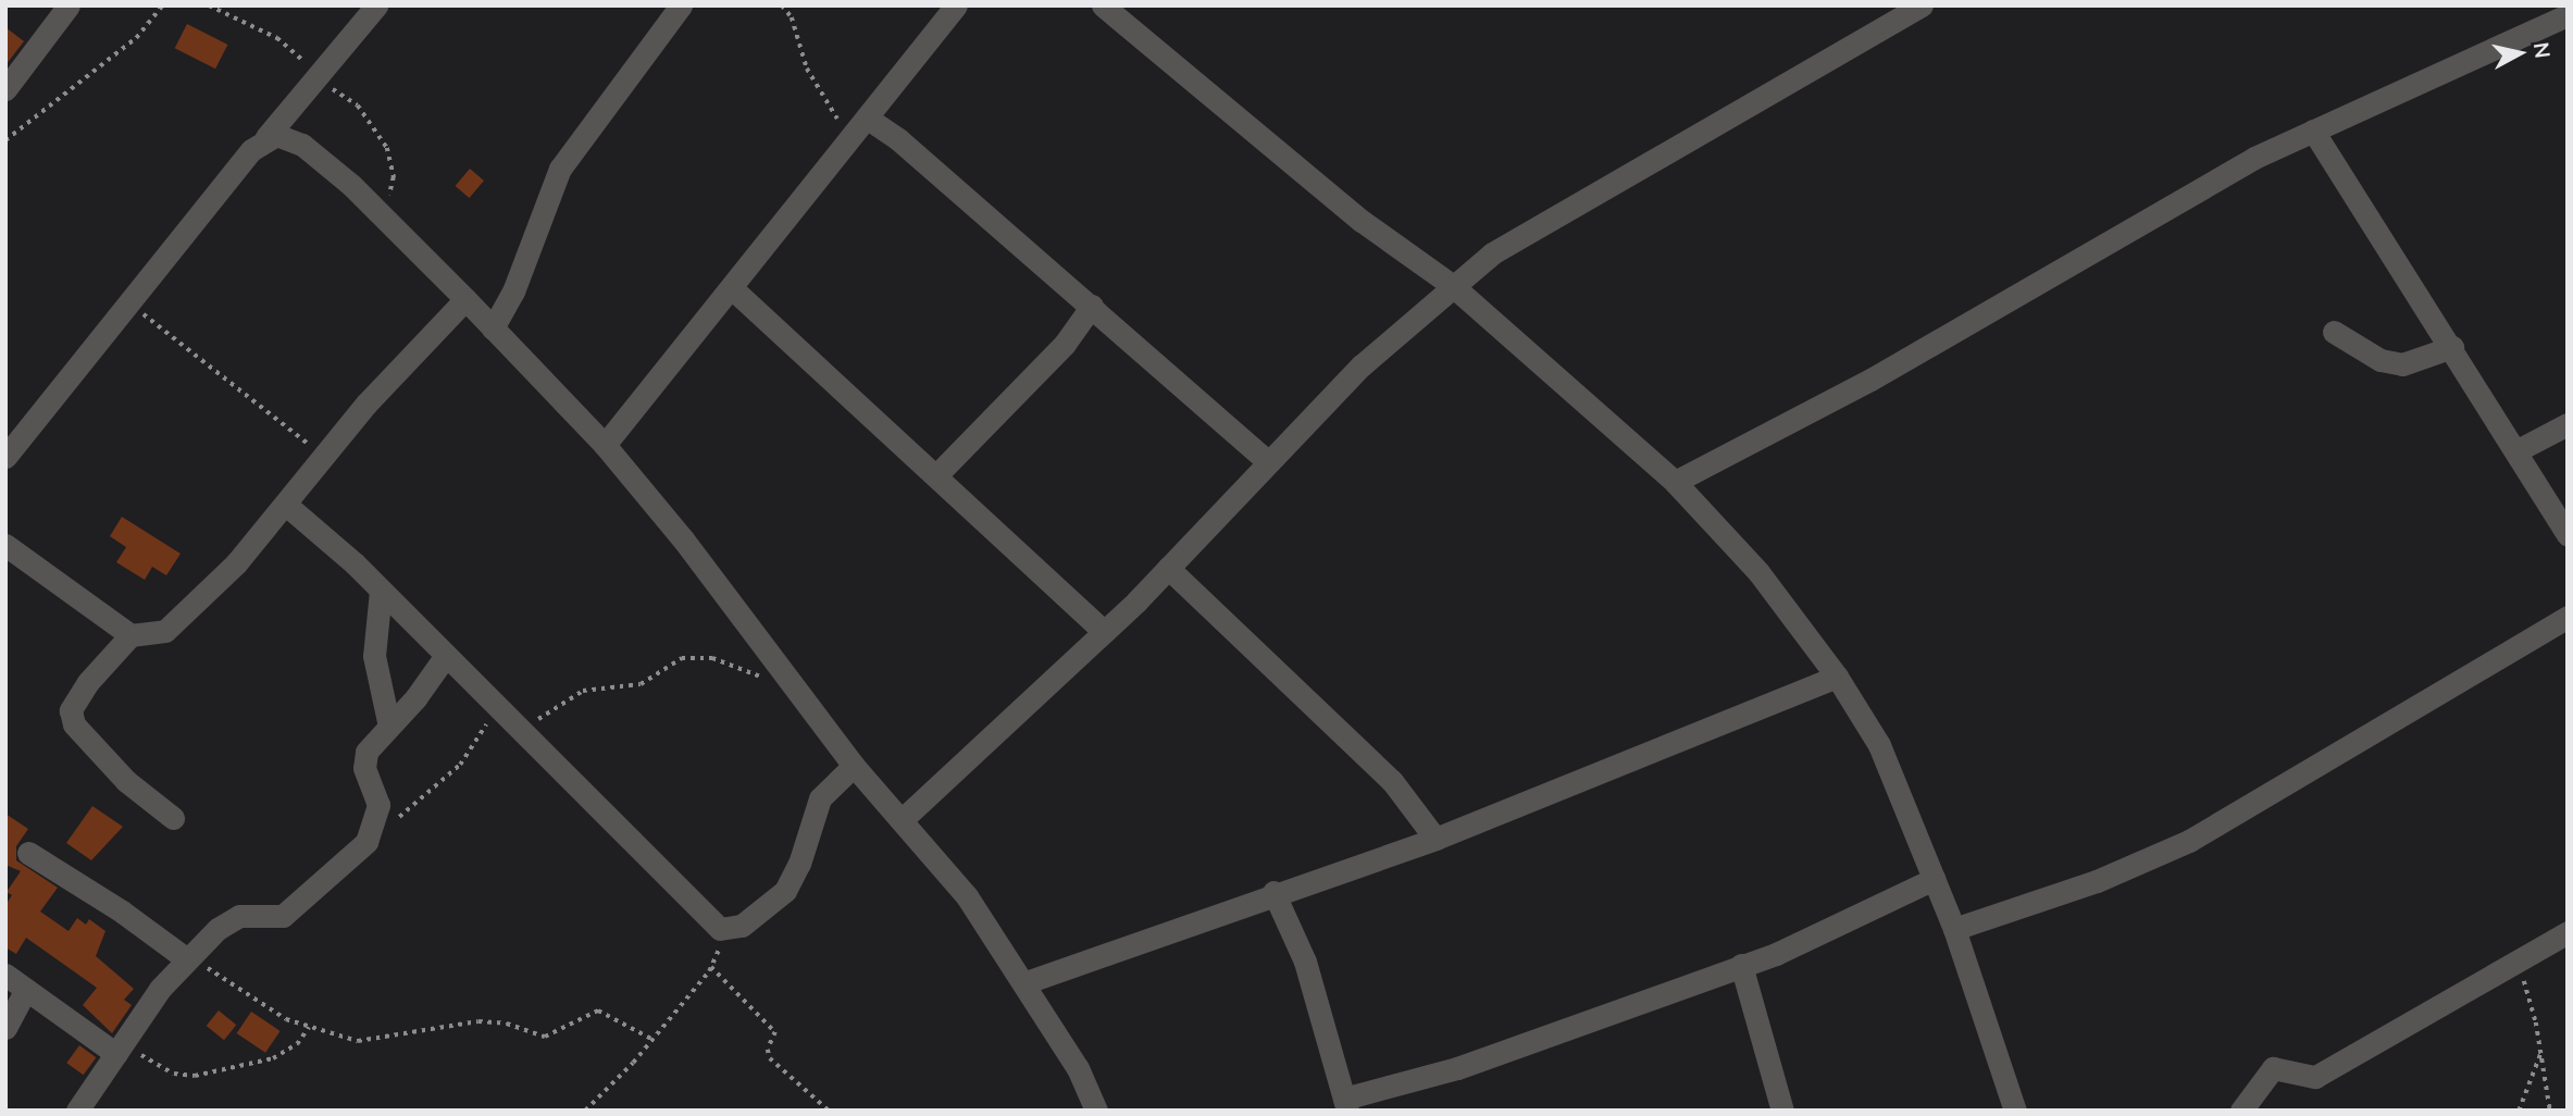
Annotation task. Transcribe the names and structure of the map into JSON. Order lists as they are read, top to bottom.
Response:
{
  "north": "right"
}
